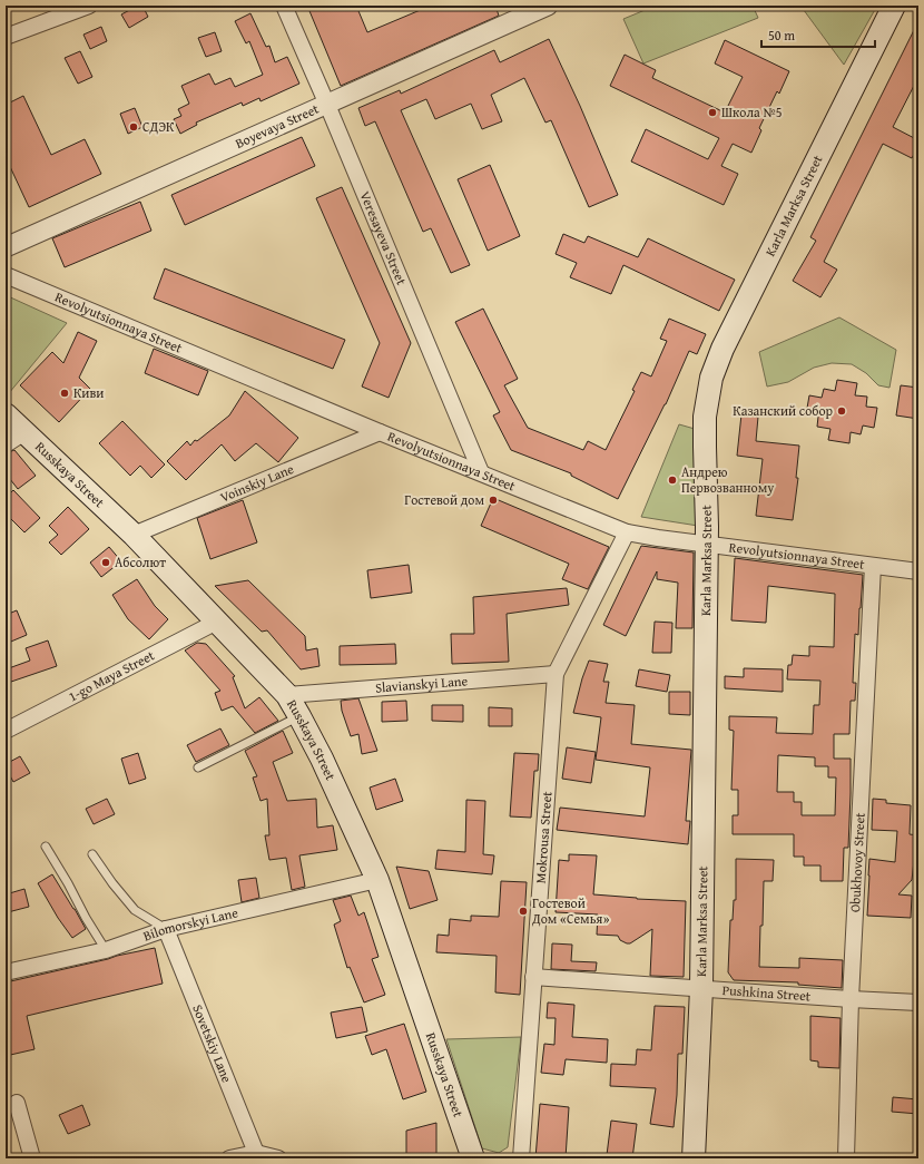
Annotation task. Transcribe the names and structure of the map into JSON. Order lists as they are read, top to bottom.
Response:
{
  "streets": {
    "main road": ["Karla Marksa Street", "Russkaya Street"],
    "street": [
      "Boyevaya Street",
      "Veresayeva Street",
      "Revolyutsionnaya Street",
      "Voinskiy Lane",
      "1-go Maya Street",
      "Slavianskyi Lane",
      "Mokrousa Street",
      "Obukhovoy Street",
      "Bilomorskyi Lane",
      "Pushkina Street",
      "Sovetskiy Lane"
    ]
  },
  "crossings": [
    ["Boyevaya Street", "Veresayeva Street"],
    ["Karla Marksa Street", "Revolyutsionnaya Street"],
    ["Karla Marksa Street", "Pushkina Street"],
    ["Veresayeva Street", "Revolyutsionnaya Street"],
    ["Revolyutsionnaya Street", "Voinskiy Lane"],
    ["Revolyutsionnaya Street", "Mokrousa Street"],
    ["Revolyutsionnaya Street", "Obukhovoy Street"],
    ["Russkaya Street", "Voinskiy Lane"],
    ["Russkaya Street", "1-go Maya Street"],
    ["Russkaya Street", "Slavianskyi Lane"],
    ["Russkaya Street", "Bilomorskyi Lane"],
    ["Slavianskyi Lane", "Mokrousa Street"],
    ["Mokrousa Street", "Pushkina Street"],
    ["Obukhovoy Street", "Pushkina Street"],
    ["Bilomorskyi Lane", "Sovetskiy Lane"]
  ],
  "places": [
    "Школа №5",
    "СДЭК",
    "Киви",
    "Казанский собор",
    "Андрею Первозванному",
    "Гостевой дом",
    "Абсолют",
    "Гостевой Дом «Семья»"
  ],
  "scale_bar": "50 m"
}
